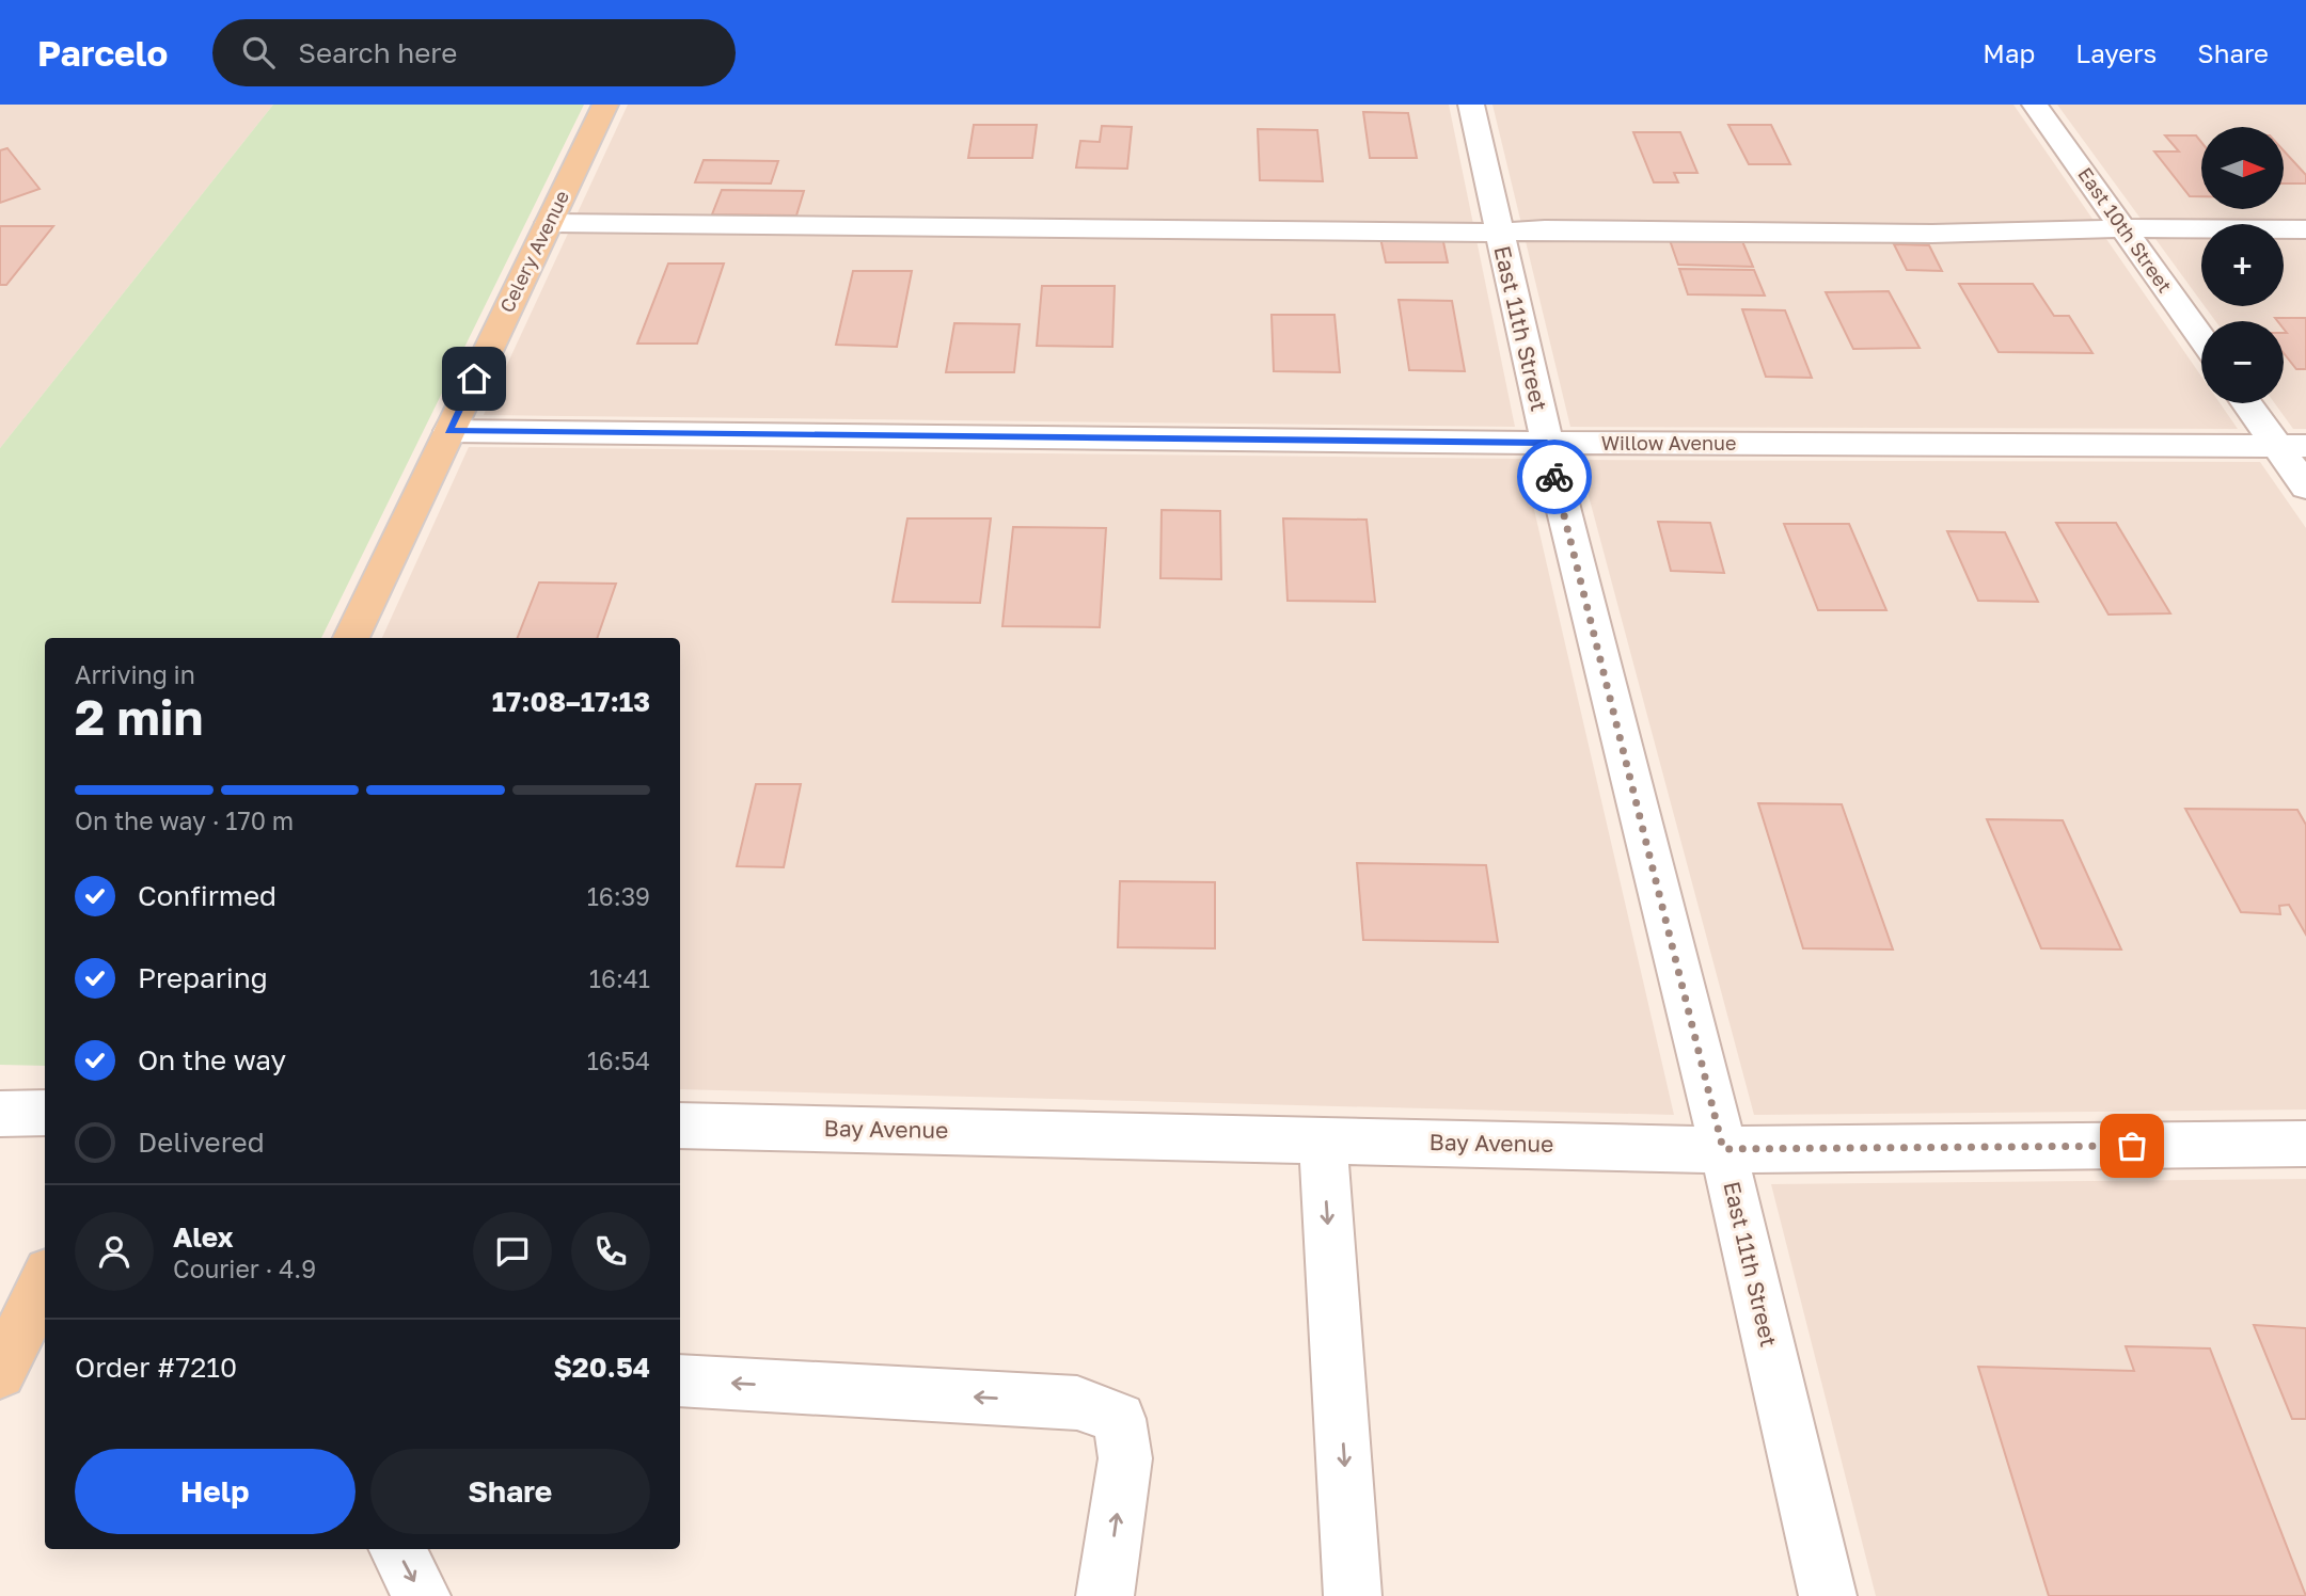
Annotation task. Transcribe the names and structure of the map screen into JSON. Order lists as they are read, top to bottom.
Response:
{
  "streets": {
    "main road": ["Celery Avenue"],
    "street": [
      "East 10th Street",
      "East 11th Street",
      "Willow Avenue",
      "Bay Avenue"
    ]
  },
  "crossings": [
    ["Celery Avenue", "Willow Avenue"],
    ["East 11th Street", "Willow Avenue"],
    ["East 11th Street", "Bay Avenue"]
  ],
  "north": "right",
  "page": {
    "header": "Parcelo",
    "search": "Search here",
    "nav": ["Map", "Layers", "Share"],
    "map_buttons": ["+", "−"],
    "heading": ["2 min", "Arriving in", "17:08–17:13"],
    "panel": [
      "Alex",
      "Courier · 4.9",
      "Order #7210",
      "$20.54"
    ],
    "bar": "On the way · 170 m",
    "list": [
      ["Confirmed", "16:39"],
      ["Preparing", "16:41"],
      ["On the way", "16:54"],
      "Delivered"
    ],
    "buttons": ["Help", "Share"]
  }
}
